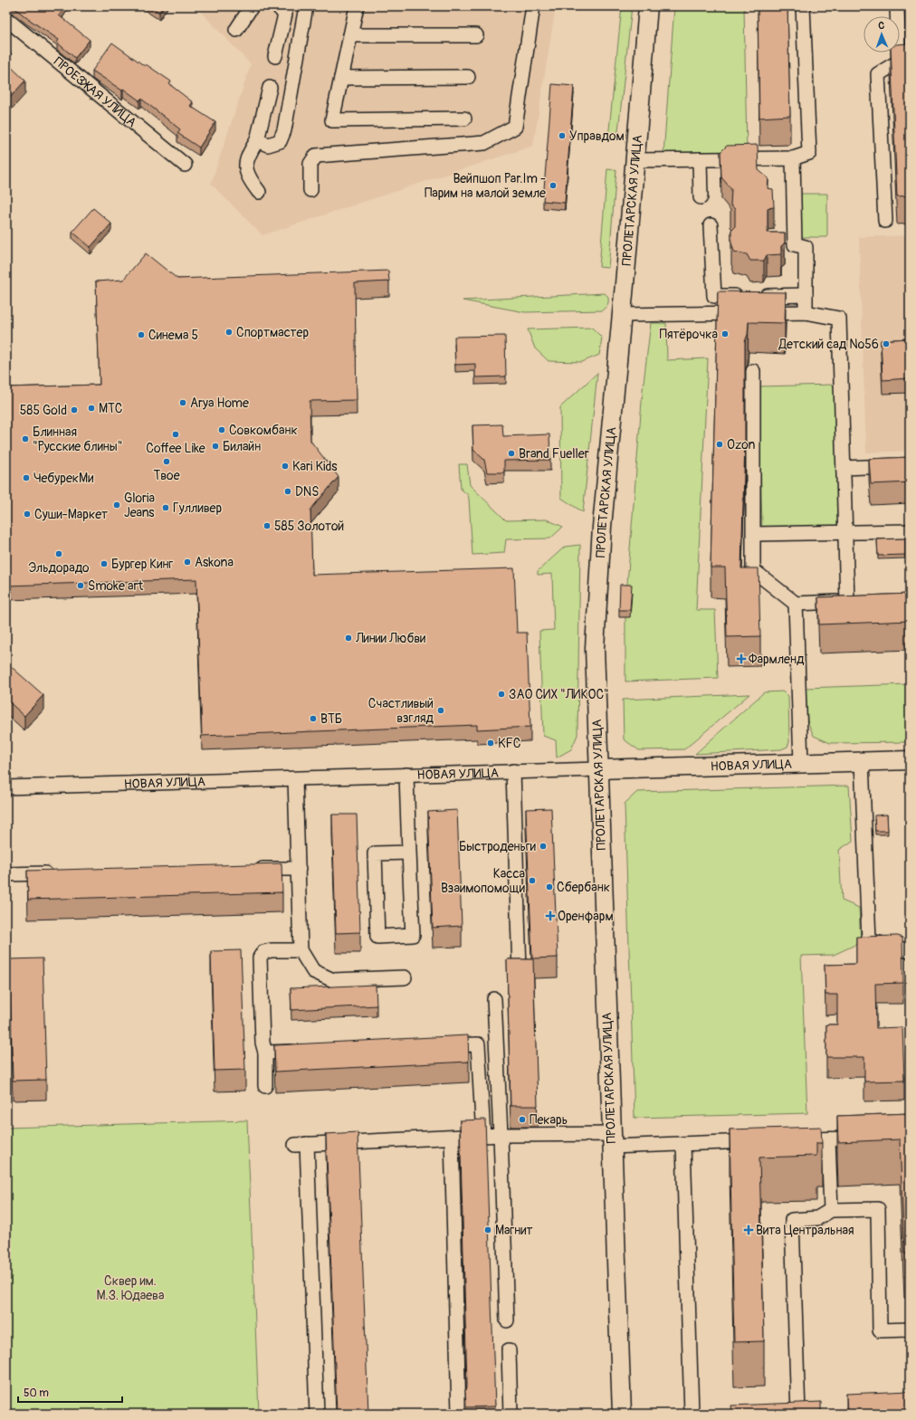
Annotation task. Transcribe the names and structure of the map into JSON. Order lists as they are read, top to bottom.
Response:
{
  "streets": {
    "main road": ["ПРОЛЕТАРСКАЯ УЛИЦА", "НОВАЯ УЛИЦА"],
    "street": ["ПРОЕЗЖАЯ УЛИЦА"]
  },
  "crossings": [
    ["ПРОЛЕТАРСКАЯ УЛИЦА", "НОВАЯ УЛИЦА"]
  ],
  "parks": ["Сквер им. М.З. Юдаева"],
  "places": {
    "other": [
      "Управдом",
      "Вейпшоп Par.Im - Парим на малой земле",
      "Спортмастер",
      "Пятёрочка",
      "Синема 5",
      "Детский сад №56",
      "Arya Home",
      "МТС",
      "585 Gold",
      "Совкомбанк",
      "Coffee Like",
      "Блинная \"Русские блины\"",
      "Ozon",
      "Билайн",
      "Brand Fueller",
      "Твое",
      "Kari Kids",
      "ЧебурекМи",
      "DNS",
      "Gloria Jeans",
      "Гулливер",
      "Суши-Маркет",
      "585 Золотой",
      "Эльдорадо",
      "Askona",
      "Бургер Кинг",
      "Smoke art",
      "Линии Любви",
      "ЗАО СИХ \"ЛИКОС\"",
      "Счастливый взгляд",
      "ВТБ",
      "KFC",
      "Быстроденьги",
      "Касса Взаимопомощи",
      "Сбербанк",
      "Пекарь",
      "Магнит"
    ],
    "health": ["Фармленд", "Оренфарм", "Вита Центральная"]
  },
  "scale_bar": "50 m",
  "north": "top"
}
